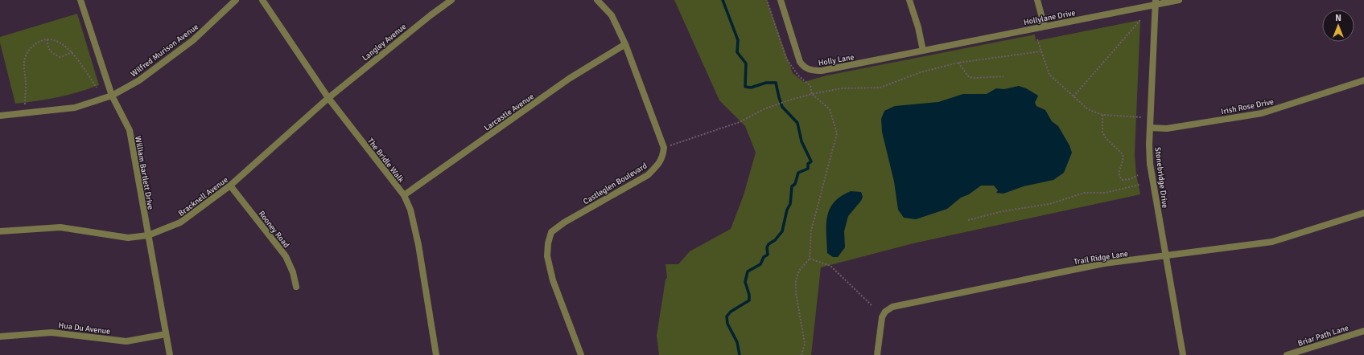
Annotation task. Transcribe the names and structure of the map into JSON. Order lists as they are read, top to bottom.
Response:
{
  "streets": {
    "street": [
      "Hollylane Drive",
      "Langley Avenue",
      "Wilfred Murison Avenue",
      "Holly Lane",
      "Irish Rose Drive",
      "Larcastle Avenue",
      "The Bridle Walk",
      "William Bartlett Drive",
      "Stonebridge Drive",
      "Castleglen Boulevard",
      "Bracknell Avenue",
      "Rooney Road",
      "Trail Ridge Lane",
      "Hua Du Avenue",
      "Briar Path Lane"
    ]
  },
  "crossings": [
    ["Hollylane Drive", "Holly Lane"],
    ["Hollylane Drive", "Stonebridge Drive"],
    ["Langley Avenue", "The Bridle Walk"],
    ["Langley Avenue", "Bracknell Avenue"],
    ["Wilfred Murison Avenue", "William Bartlett Drive"],
    ["Irish Rose Drive", "Stonebridge Drive"],
    ["Larcastle Avenue", "The Bridle Walk"],
    ["The Bridle Walk", "Bracknell Avenue"],
    ["William Bartlett Drive", "Bracknell Avenue"],
    ["William Bartlett Drive", "Hua Du Avenue"],
    ["Stonebridge Drive", "Trail Ridge Lane"],
    ["Bracknell Avenue", "Rooney Road"]
  ],
  "north": "top"
}
